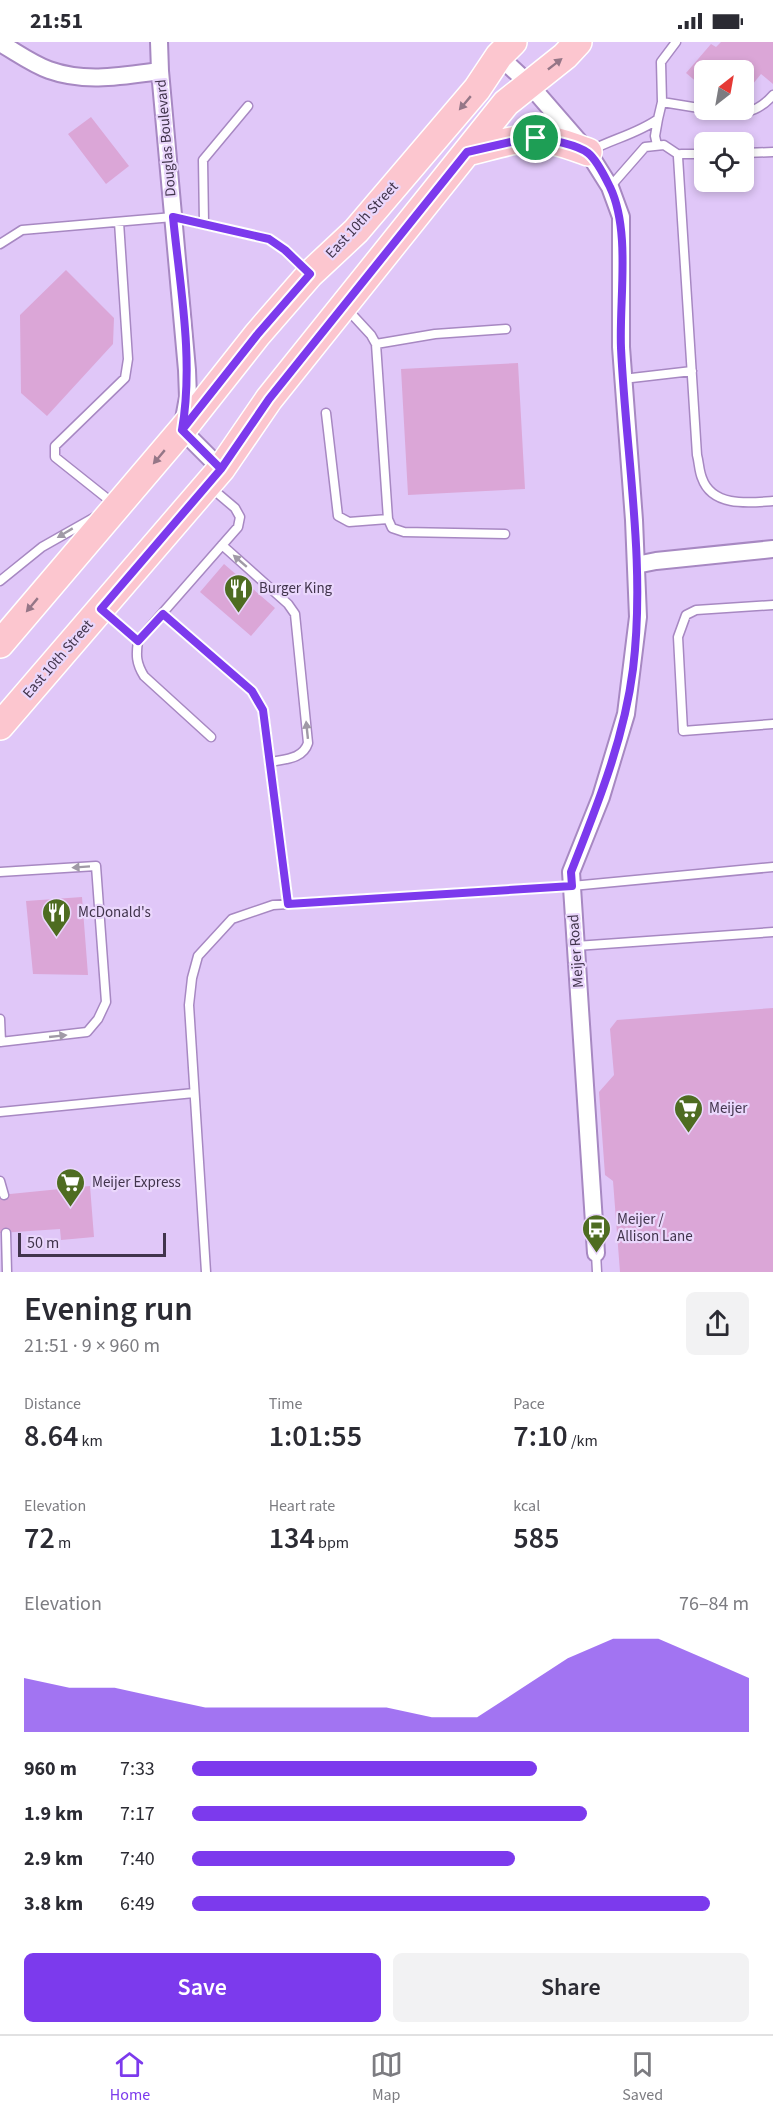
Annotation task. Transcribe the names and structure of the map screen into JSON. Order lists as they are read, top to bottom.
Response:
{
  "streets": {
    "main road": ["East 10th Street"],
    "street": ["Douglas Boulevard", "Meijer Road"]
  },
  "crossings": [
    ["Douglas Boulevard", "East 10th Street"],
    ["East 10th Street", "Meijer Road"]
  ],
  "places": {
    "restaurant": ["Burger King", "McDonald's"],
    "supermarket": ["Meijer", "Meijer Express"],
    "bus stop": ["Meijer / Allison Lane"]
  },
  "scale_bar": "50 m",
  "north": "top right",
  "page": {
    "status": "21:51",
    "scale": "50 m",
    "heading": ["Evening run", "21:51 · 9 × 960 m"],
    "stats": [
      ["Distance", "8.64 km"],
      ["Time", "1:01:55"],
      ["Pace", "7:10 /km"],
      ["Elevation", "72 m"],
      ["Heart rate", "134 bpm"],
      ["kcal", "585"]
    ],
    "chart": ["Elevation", "76–84 m"],
    "list": [
      {
        "name": "960 m",
        "note": "7:33"
      },
      {
        "name": "1.9 km",
        "note": "7:17"
      },
      {
        "name": "2.9 km",
        "note": "7:40"
      },
      {
        "name": "3.8 km",
        "note": "6:49"
      }
    ],
    "buttons": ["Save", "Share"],
    "tabs": ["Home", "Map", "Saved"]
  }
}
